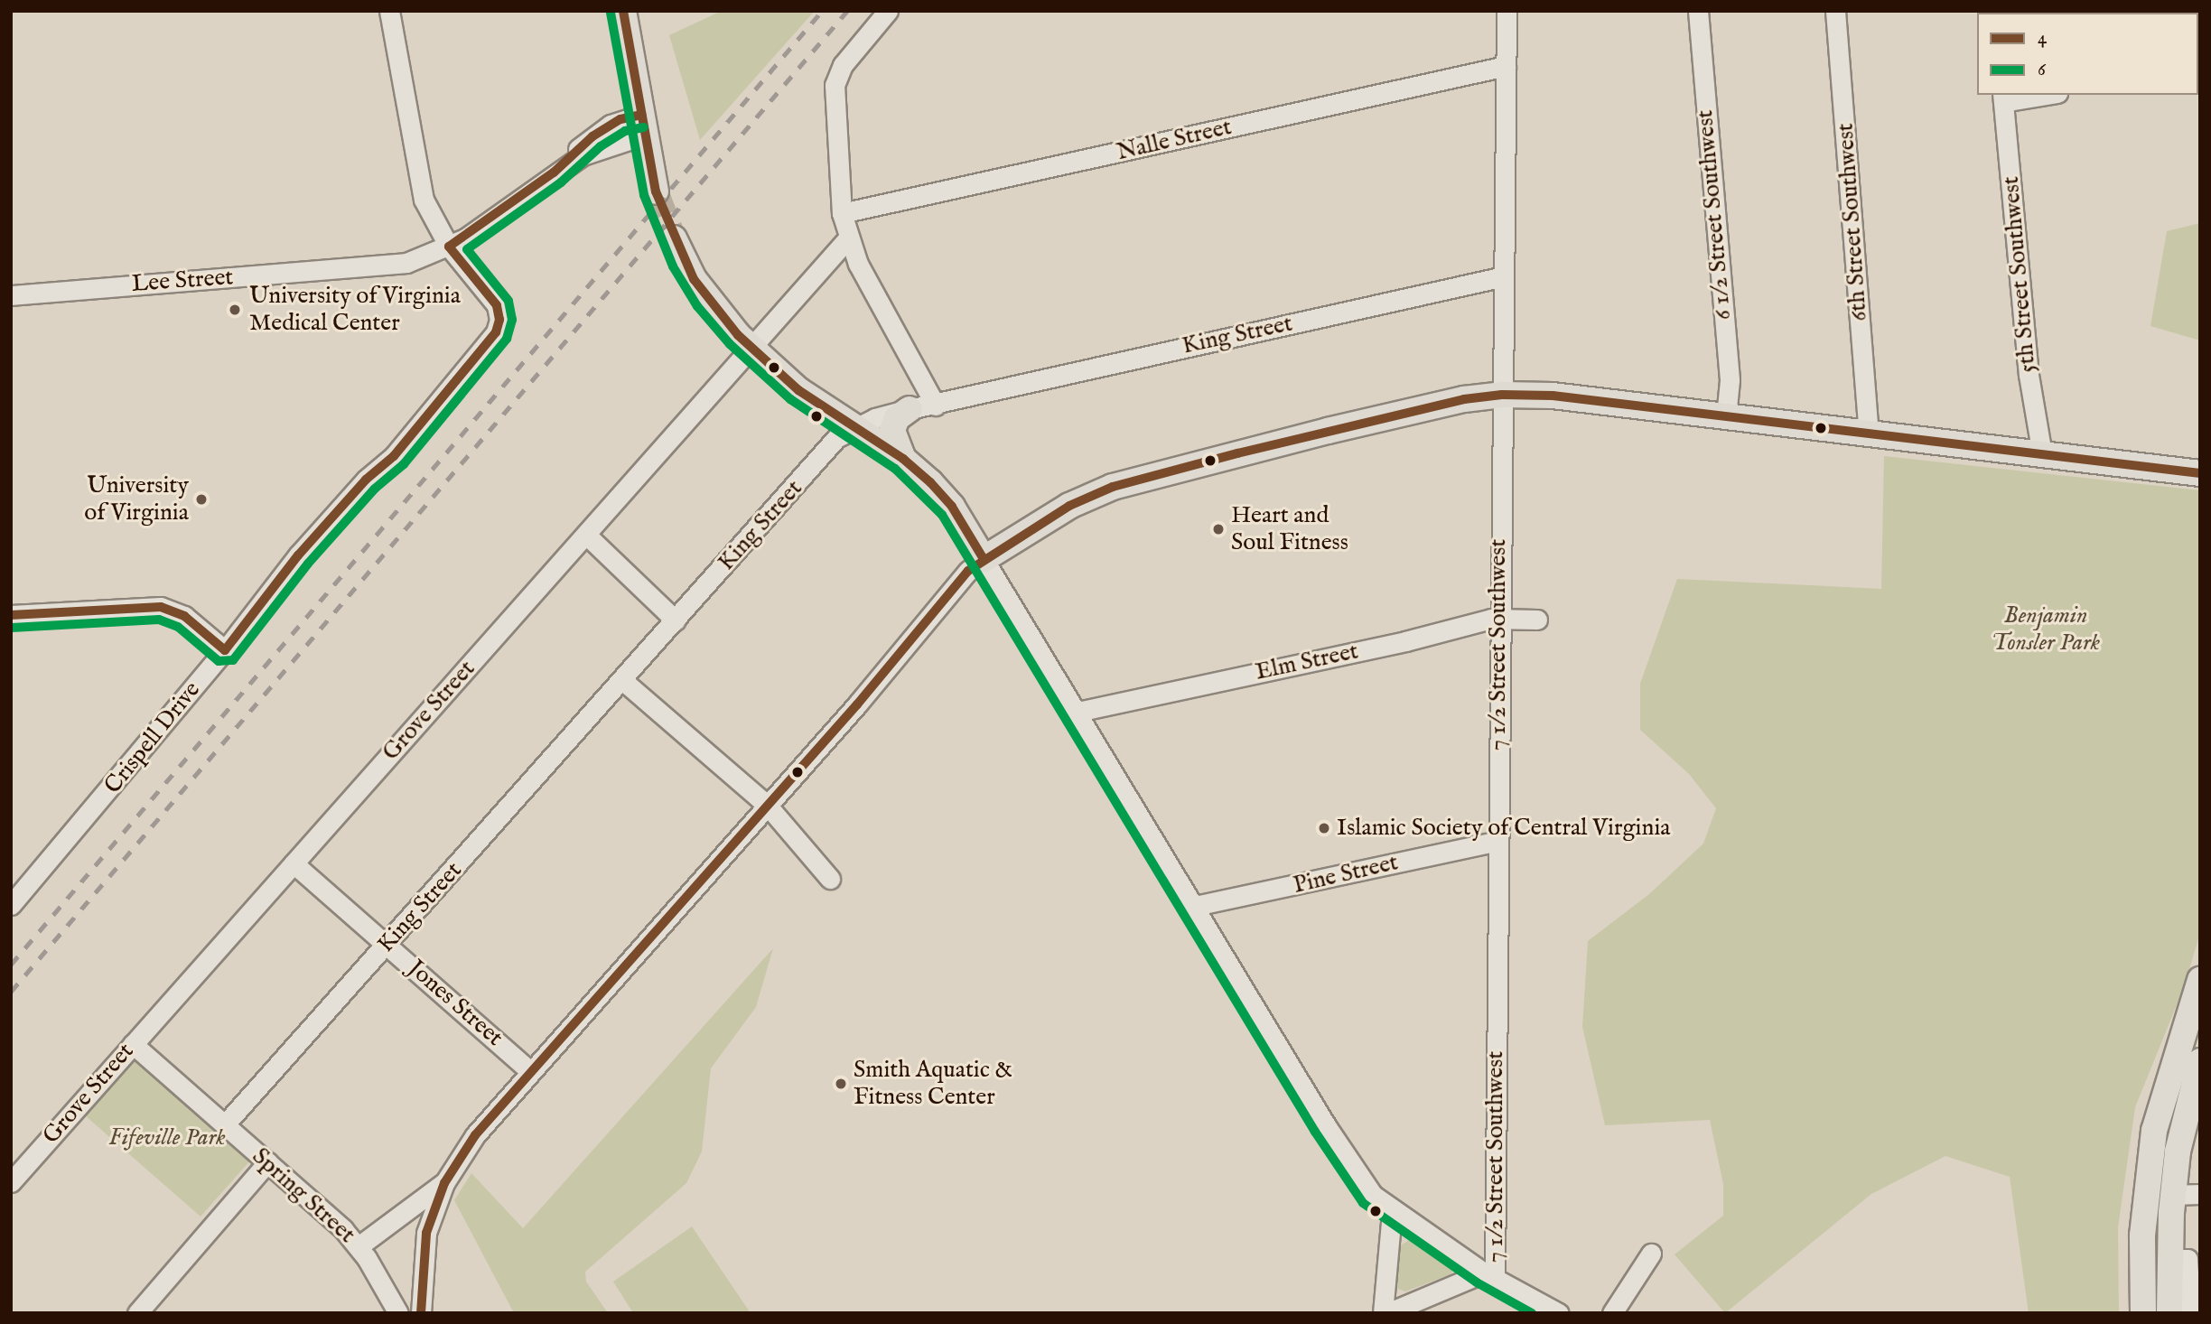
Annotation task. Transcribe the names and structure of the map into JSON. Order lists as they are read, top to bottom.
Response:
{
  "streets": {
    "street": [
      "Nalle Street",
      "6 1/2 Street Southwest",
      "6th Street Southwest",
      "5th Street Southwest",
      "Lee Street",
      "King Street",
      "7 1/2 Street Southwest",
      "Elm Street",
      "Grove Street",
      "Crispell Drive",
      "Pine Street",
      "Jones Street",
      "Spring Street"
    ]
  },
  "crossings": [
    ["Nalle Street", "7 1/2 Street Southwest"],
    ["Lee Street", "Crispell Drive"],
    ["King Street", "7 1/2 Street Southwest"],
    ["King Street", "Jones Street"],
    ["King Street", "Spring Street"],
    ["7 1/2 Street Southwest", "Elm Street"],
    ["7 1/2 Street Southwest", "Pine Street"],
    ["Grove Street", "Jones Street"],
    ["Grove Street", "Spring Street"]
  ],
  "parks": ["Benjamin Tonsler Park", "Fifeville Park"],
  "places": [
    "University of Virginia Medical Center",
    "University of Virginia",
    "Heart and Soul Fitness",
    "Islamic Society of Central Virginia",
    "Smith Aquatic & Fitness Center"
  ],
  "lines": ["transit line 4", "transit line 6"],
  "legend": ["4", "6"]
}
